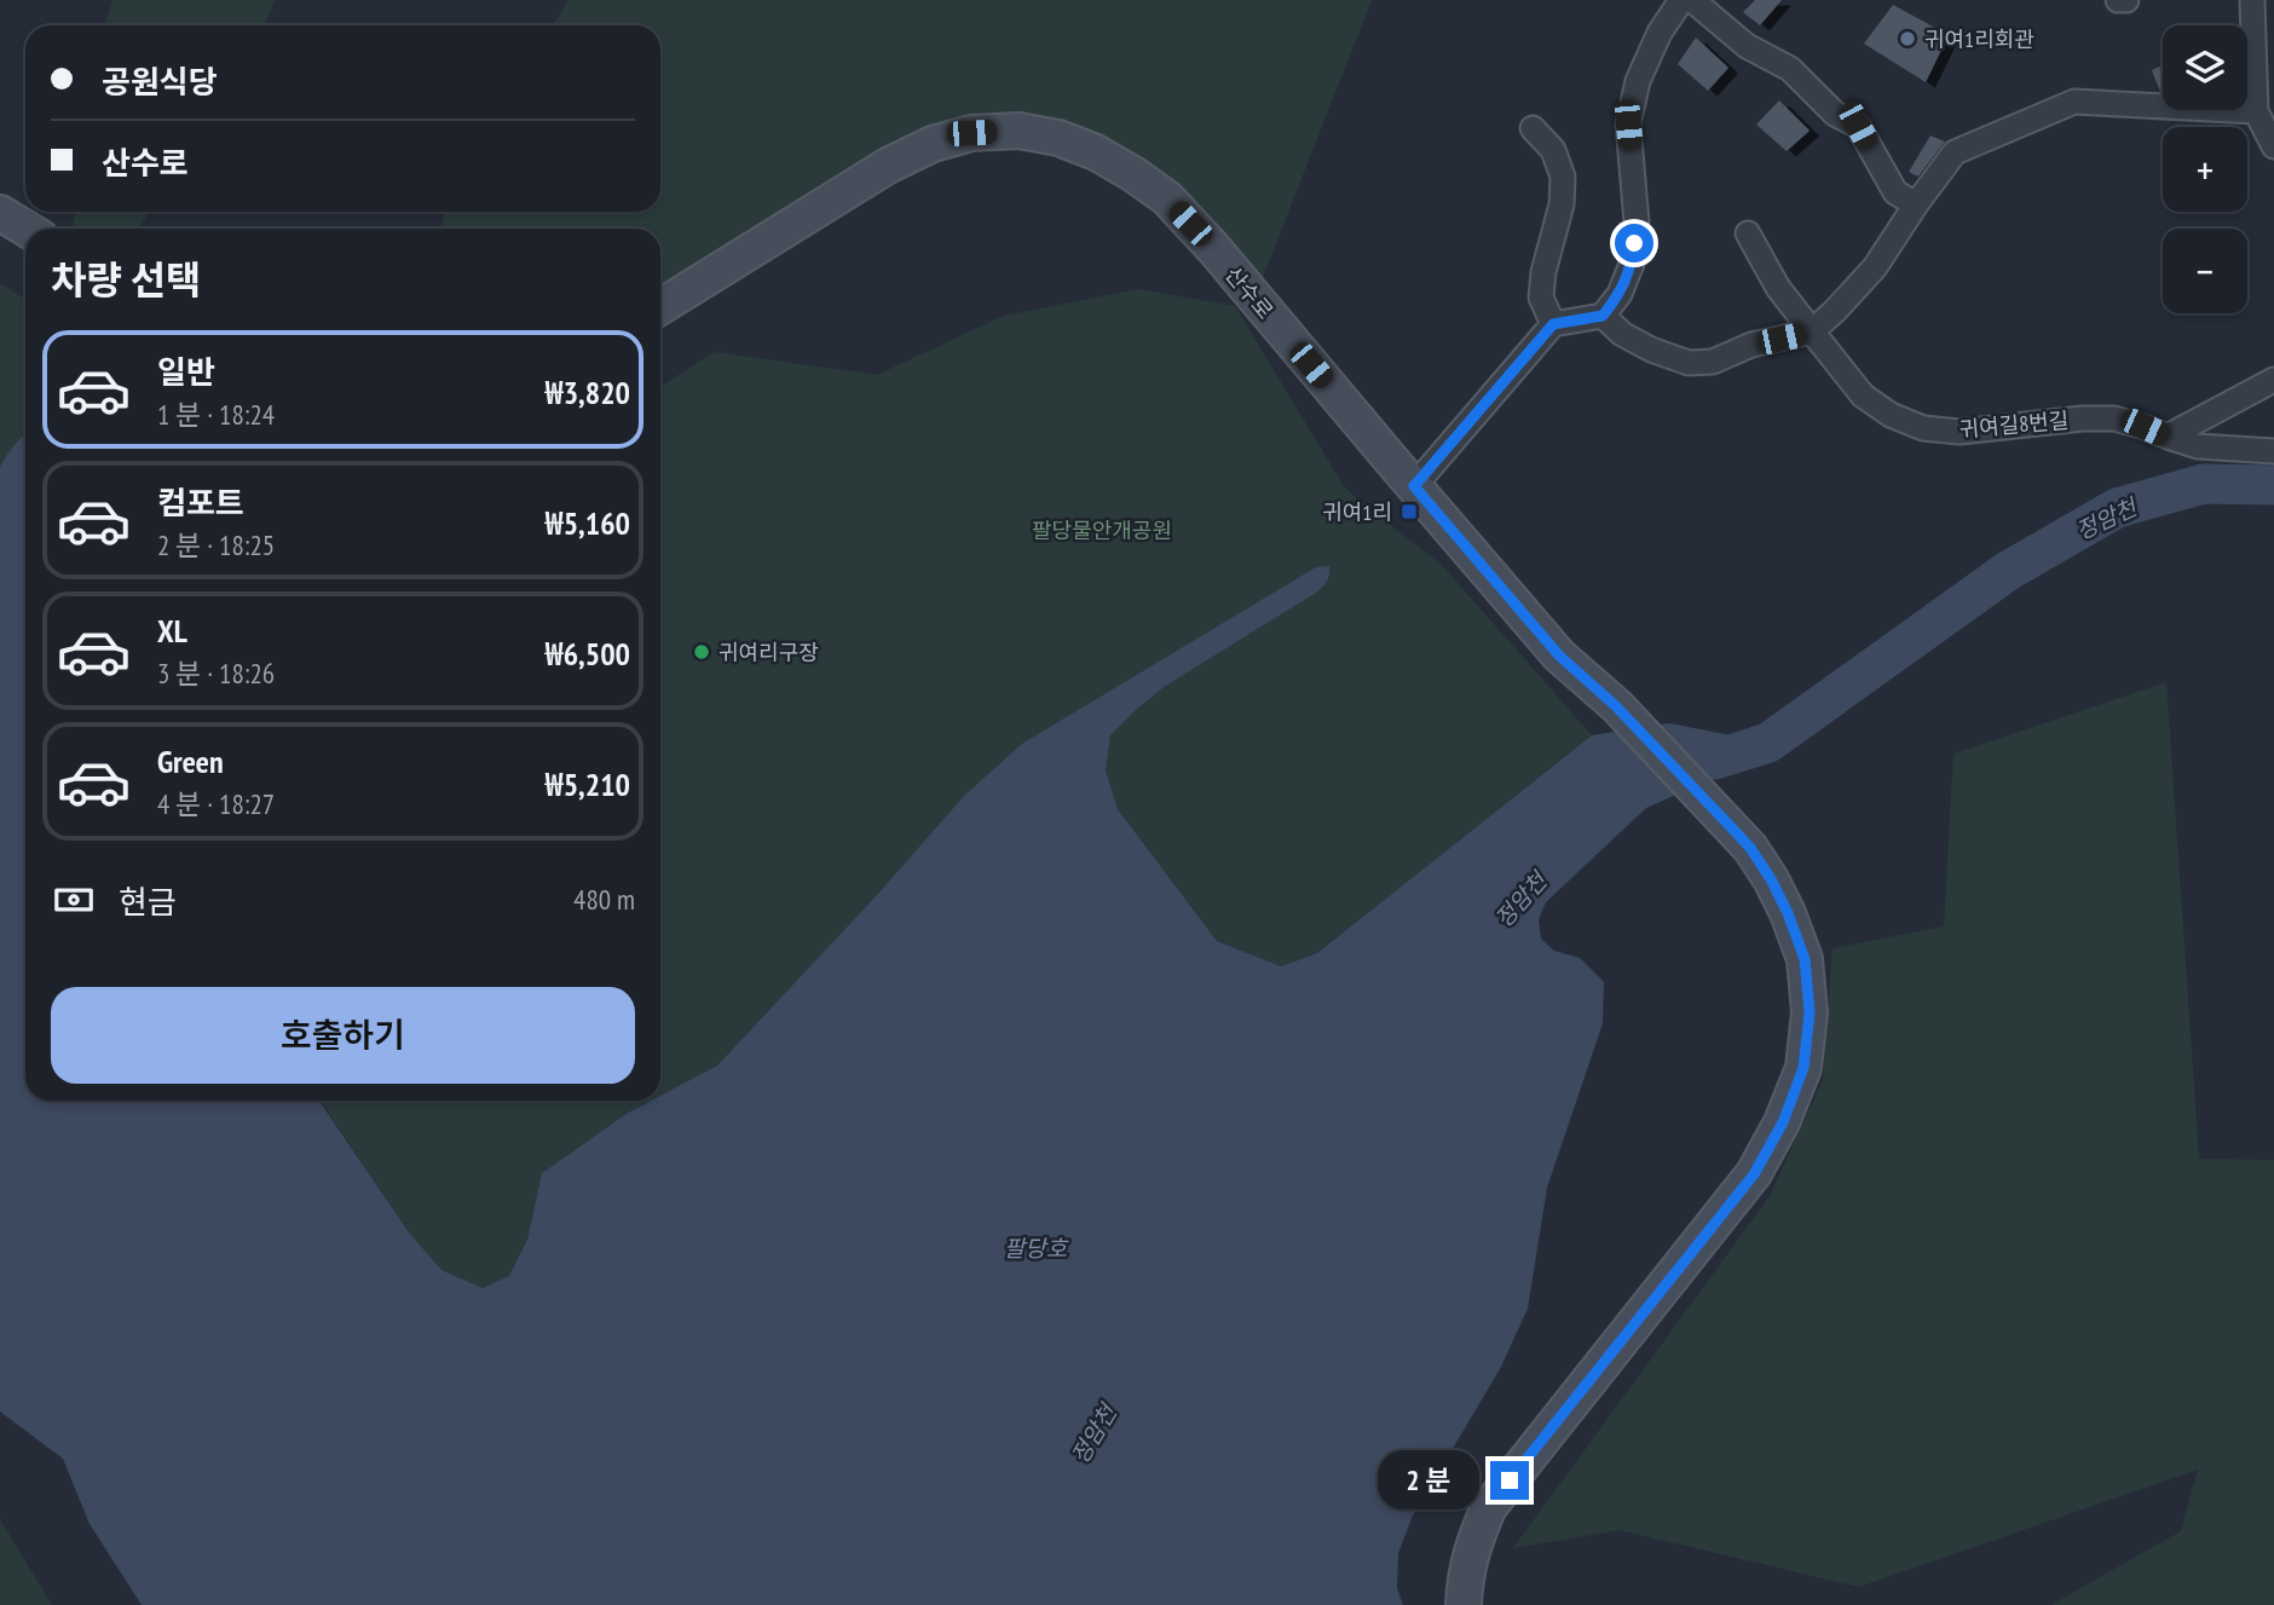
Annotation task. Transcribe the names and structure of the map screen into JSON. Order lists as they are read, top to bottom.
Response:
{
  "streets": {
    "main road": ["산수로"],
    "street": ["귀여길8번길"]
  },
  "water": ["정암천", "팔당호"],
  "parks": ["팔당물안개공원"],
  "places": {
    "other": ["귀여1리회관", "귀여리구장"],
    "transit": ["귀여1리"]
  },
  "page": {
    "map_buttons": ["+", "−"],
    "banner": ["공원식당", "산수로"],
    "heading": "차량 선택",
    "list": [
      {
        "name": "일반",
        "note": "1 분 · 18:24",
        "value": "₩3,820"
      },
      {
        "name": "컴포트",
        "note": "2 분 · 18:25",
        "value": "₩5,160"
      },
      {
        "name": "XL",
        "note": "3 분 · 18:26",
        "value": "₩6,500"
      },
      {
        "name": "Green",
        "note": "4 분 · 18:27",
        "value": "₩5,210"
      }
    ],
    "pay": ["현금", "480 m"],
    "buttons": "호출하기",
    "bubble": "2 분"
  }
}
